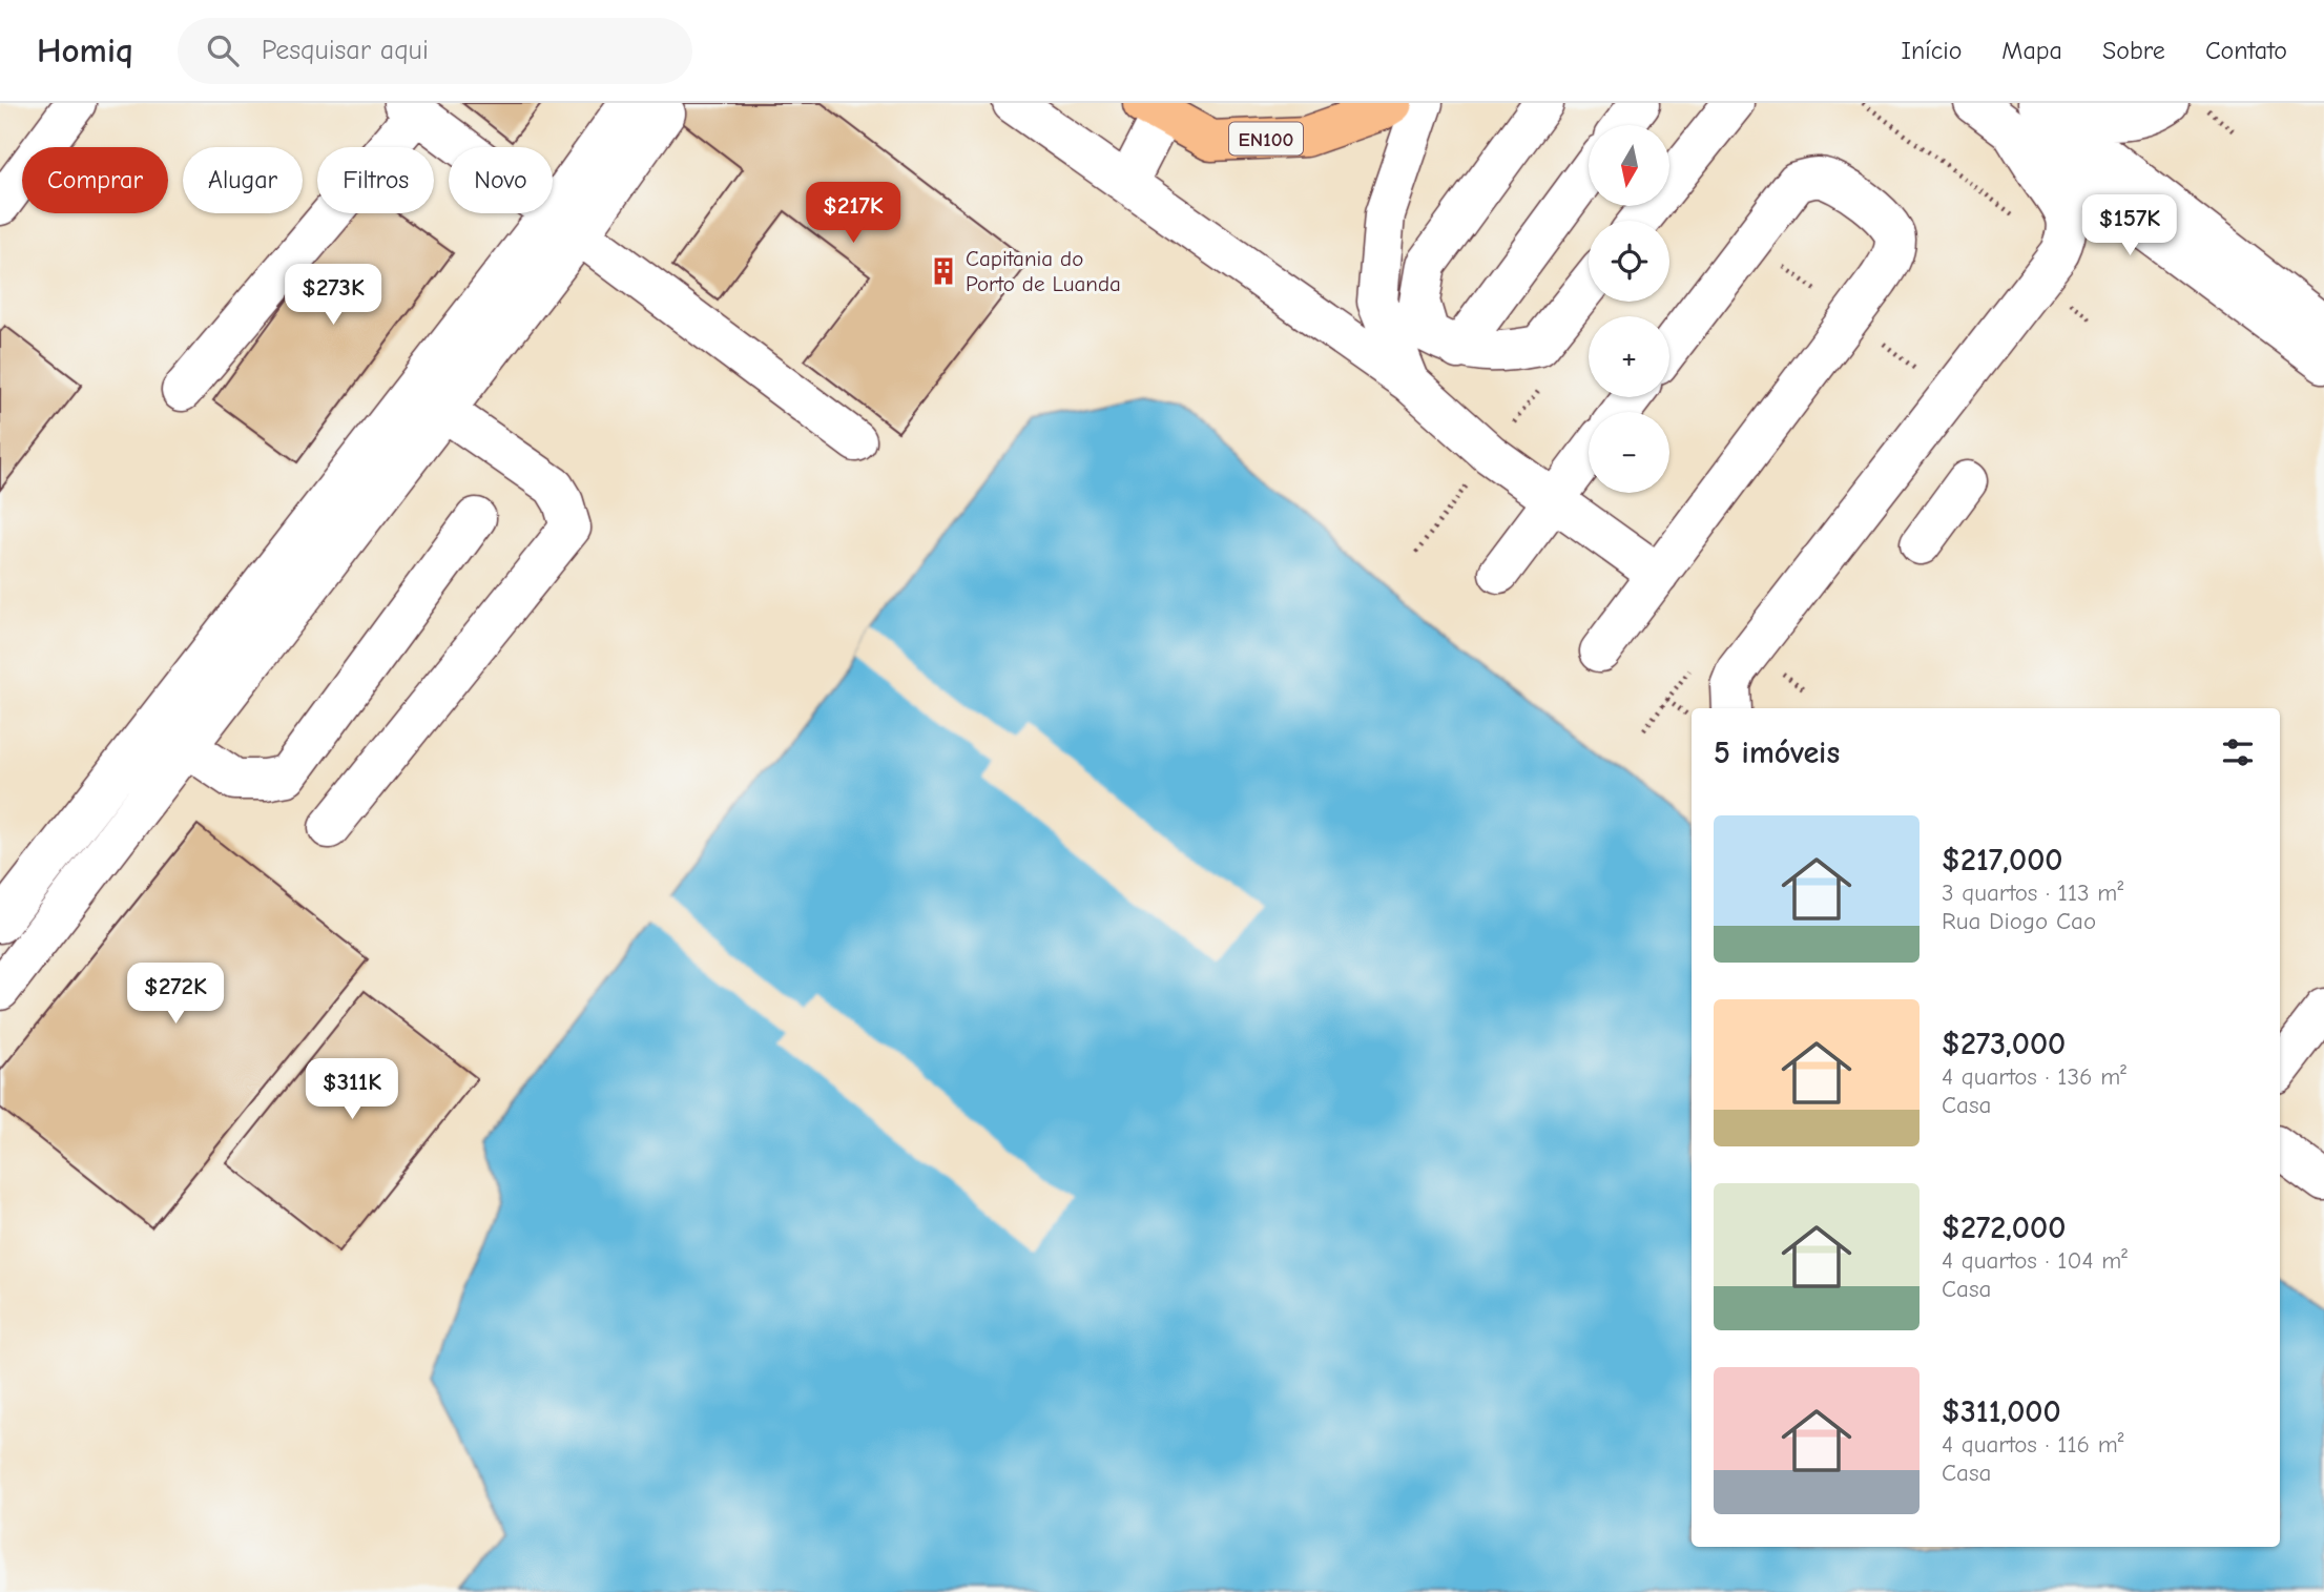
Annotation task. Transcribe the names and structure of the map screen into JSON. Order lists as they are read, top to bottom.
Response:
{
  "streets": {
    "main road": ["EN100"]
  },
  "places": {
    "building": ["Capitania do Porto de Luanda"]
  },
  "north": "bottom",
  "page": {
    "header": "Homiq",
    "search": "Pesquisar aqui",
    "nav": [
      "Início",
      "Mapa",
      "Sobre",
      "Contato"
    ],
    "map_buttons": ["+", "−"],
    "chip": [
      "Comprar",
      "Alugar",
      "Filtros",
      "Novo"
    ],
    "price": [
      "$217K",
      "$157K",
      "$273K",
      "$272K",
      "$311K"
    ],
    "heading": "5 imóveis",
    "list": [
      {
        "name": "$217,000",
        "note": "3 quartos · 113 m² · Rua Diogo Cao"
      },
      {
        "name": "$273,000",
        "note": "4 quartos · 136 m² · Casa"
      },
      {
        "name": "$272,000",
        "note": "4 quartos · 104 m² · Casa"
      },
      {
        "name": "$311,000",
        "note": "4 quartos · 116 m² · Casa"
      }
    ]
  }
}
